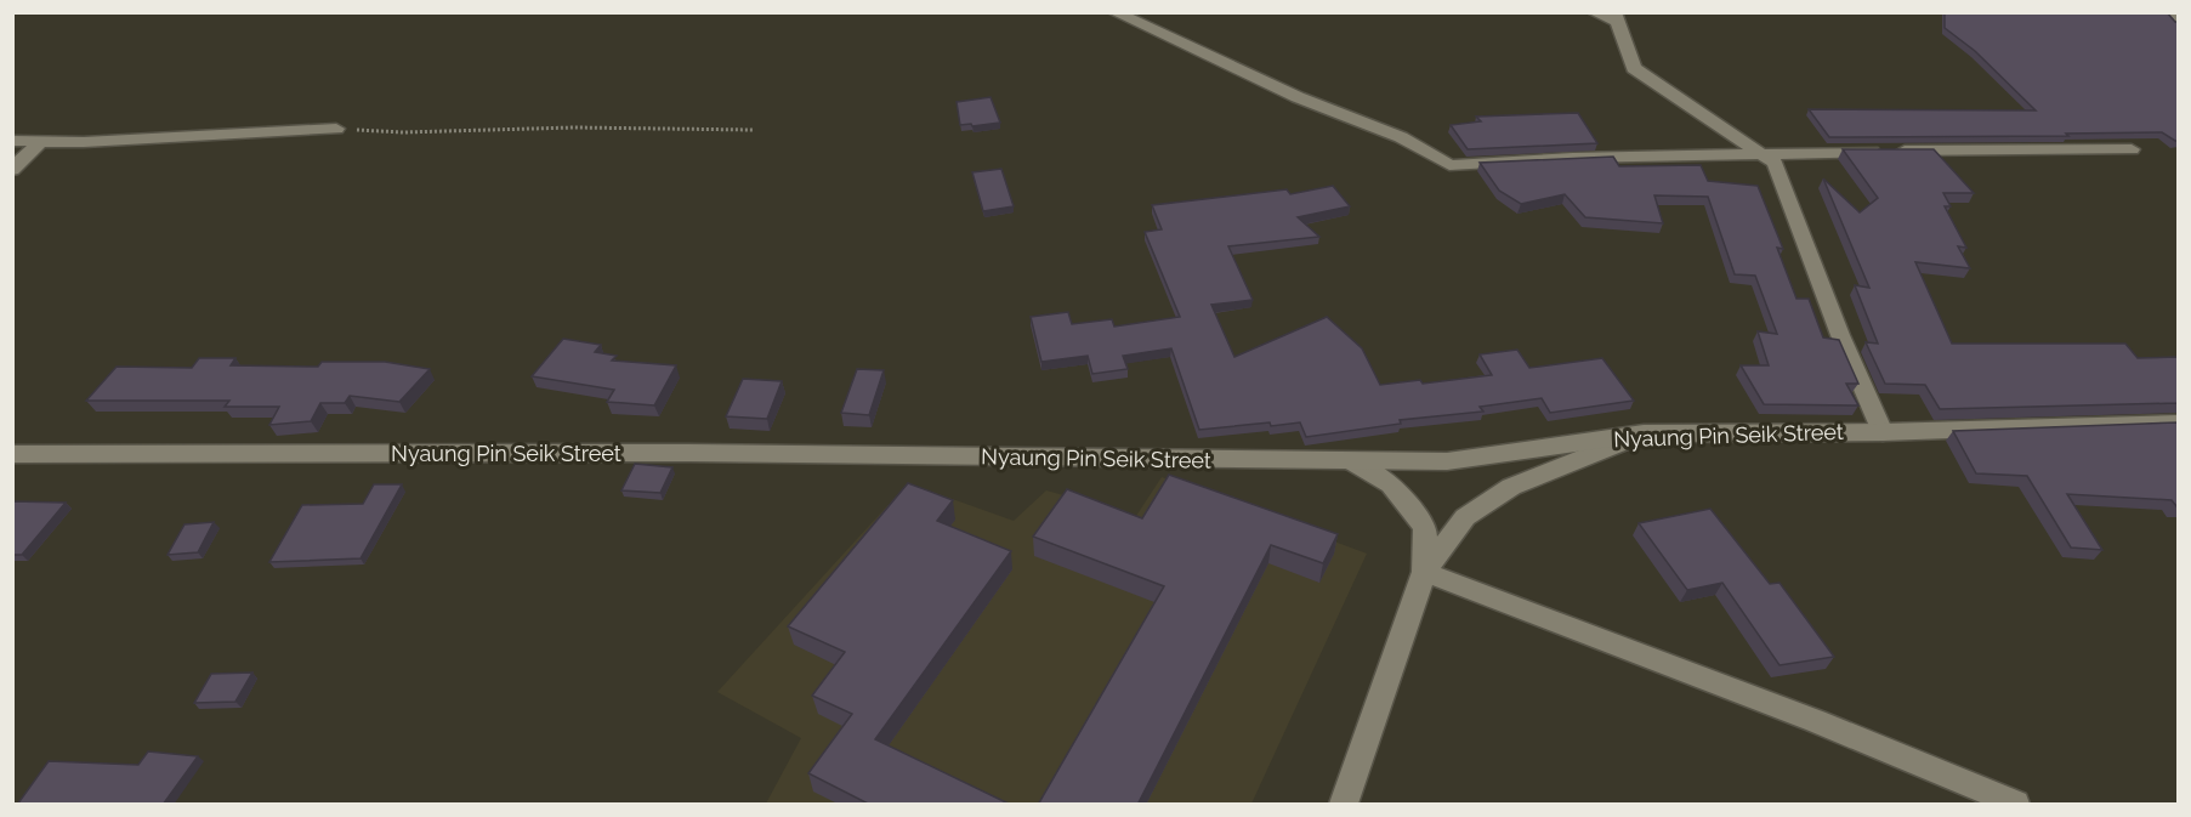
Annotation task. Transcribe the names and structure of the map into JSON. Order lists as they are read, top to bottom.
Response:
{
  "streets": {
    "street": ["Nyaung Pin Seik Street"]
  }
}
